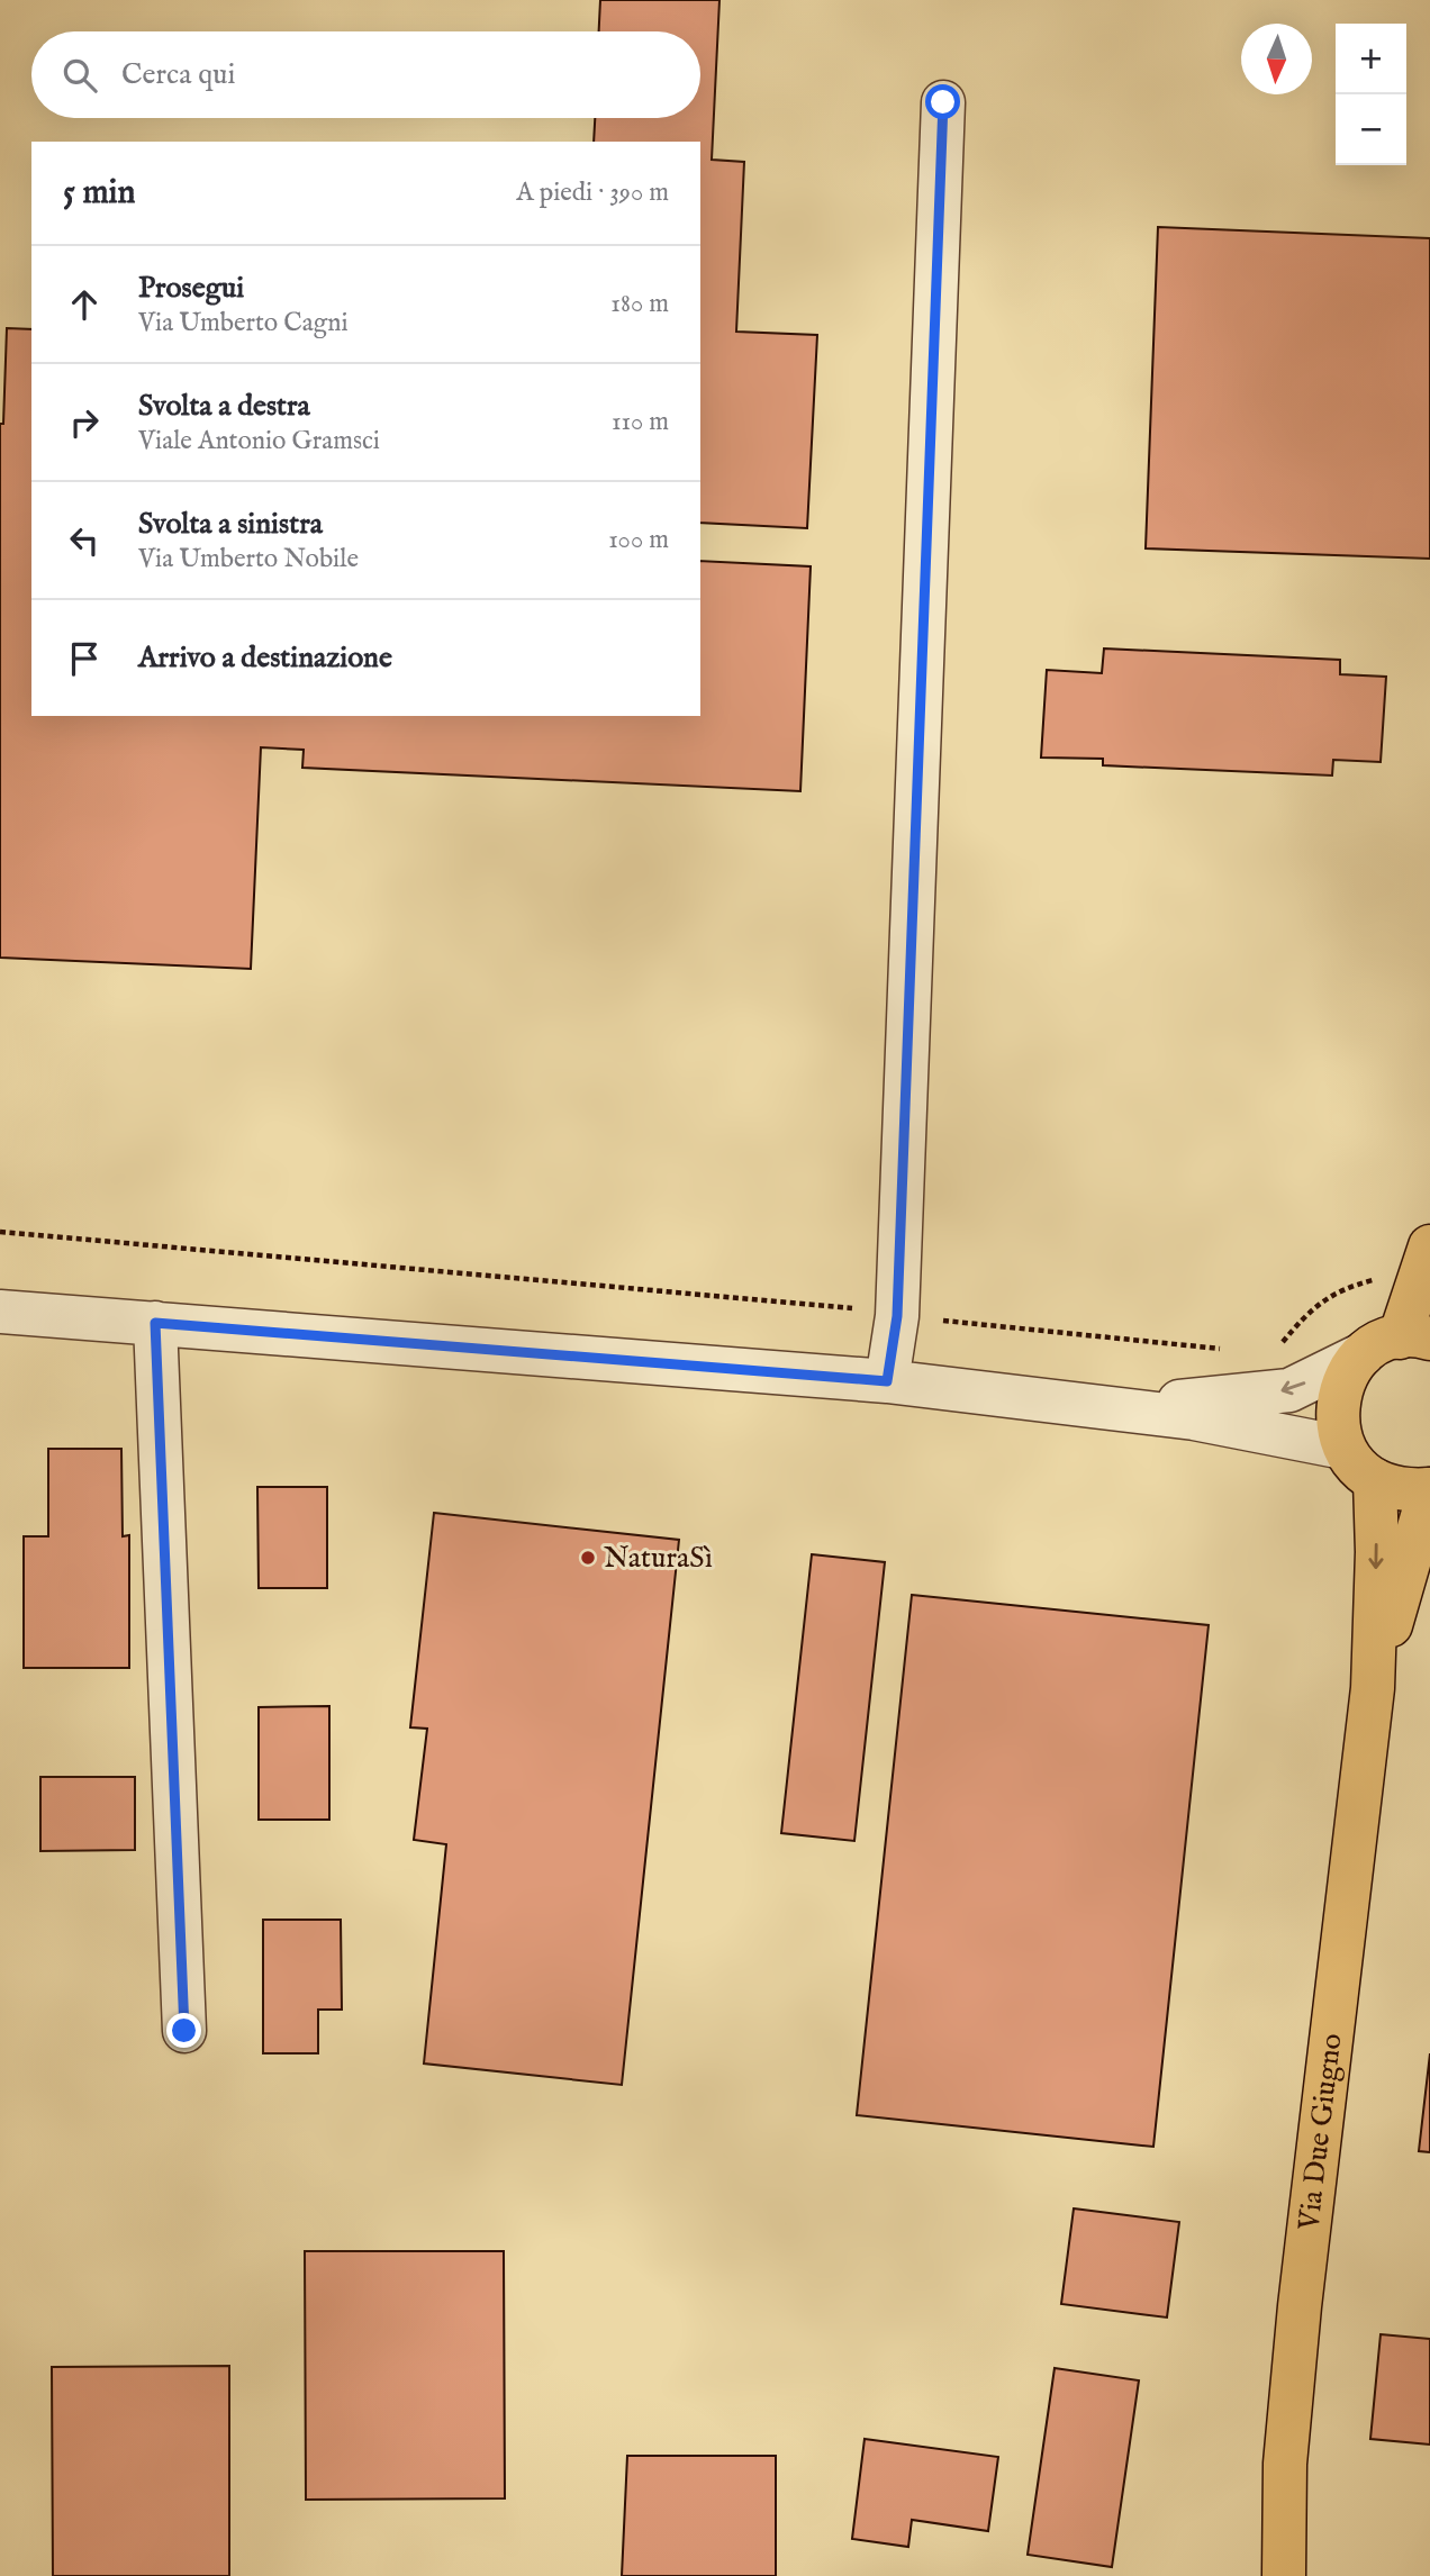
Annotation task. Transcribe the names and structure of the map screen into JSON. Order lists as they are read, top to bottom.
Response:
{
  "streets": {
    "main road": ["Via Due Giugno"]
  },
  "places": ["NaturaSì"],
  "north": "bottom",
  "page": {
    "map_buttons": ["+", "−"],
    "search": "Cerca qui",
    "heading": ["5 min", "A piedi · 390 m"],
    "list": [
      ["Prosegui", "Via Umberto Cagni", "180 m"],
      ["Svolta a destra", "Viale Antonio Gramsci", "110 m"],
      ["Svolta a sinistra", "Via Umberto Nobile", "100 m"],
      "Arrivo a destinazione"
    ]
  }
}
